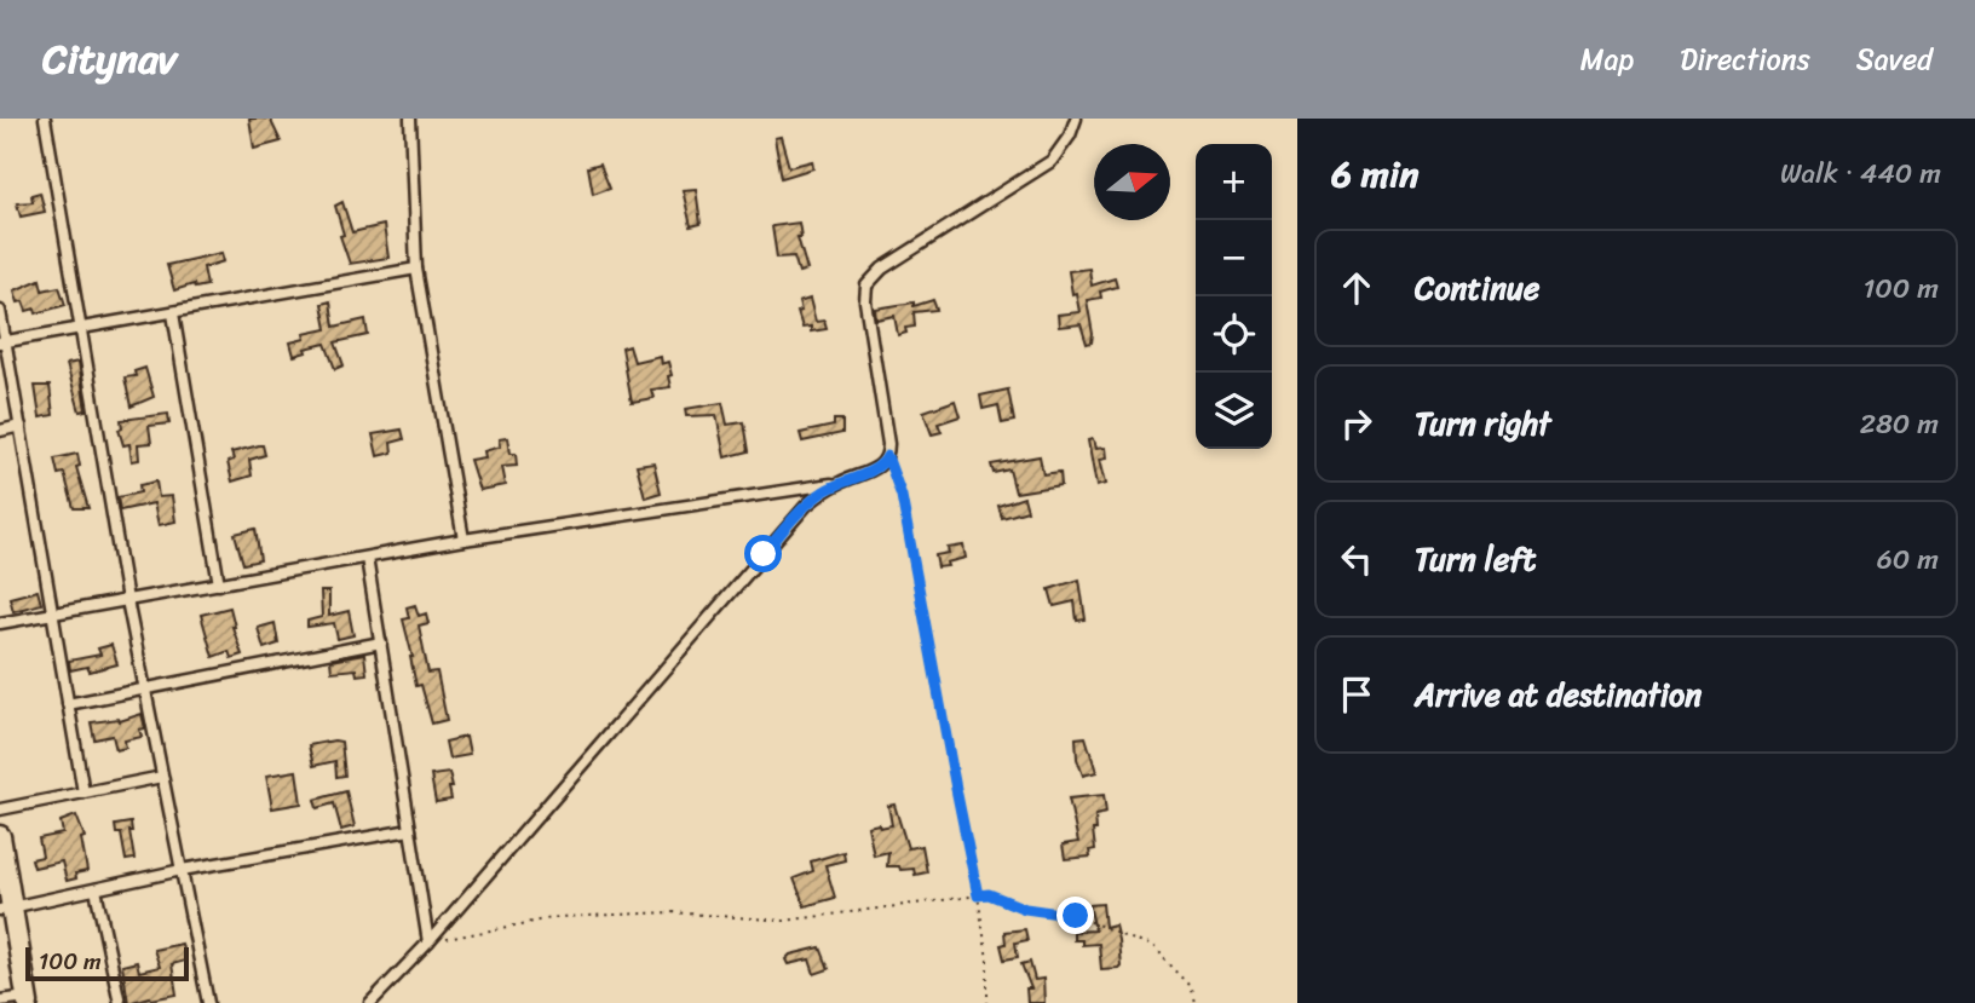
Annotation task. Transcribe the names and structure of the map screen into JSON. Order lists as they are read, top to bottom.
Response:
{
  "scale_bar": "100 m",
  "north": "right",
  "page": {
    "header": "Citynav",
    "nav": ["Map", "Directions", "Saved"],
    "heading": ["6 min", "Walk · 440 m"],
    "map_buttons": ["+", "−"],
    "list": [
      ["Continue", "100 m"],
      ["Turn right", "280 m"],
      ["Turn left", "60 m"],
      "Arrive at destination"
    ],
    "scale": "100 m"
  }
}
